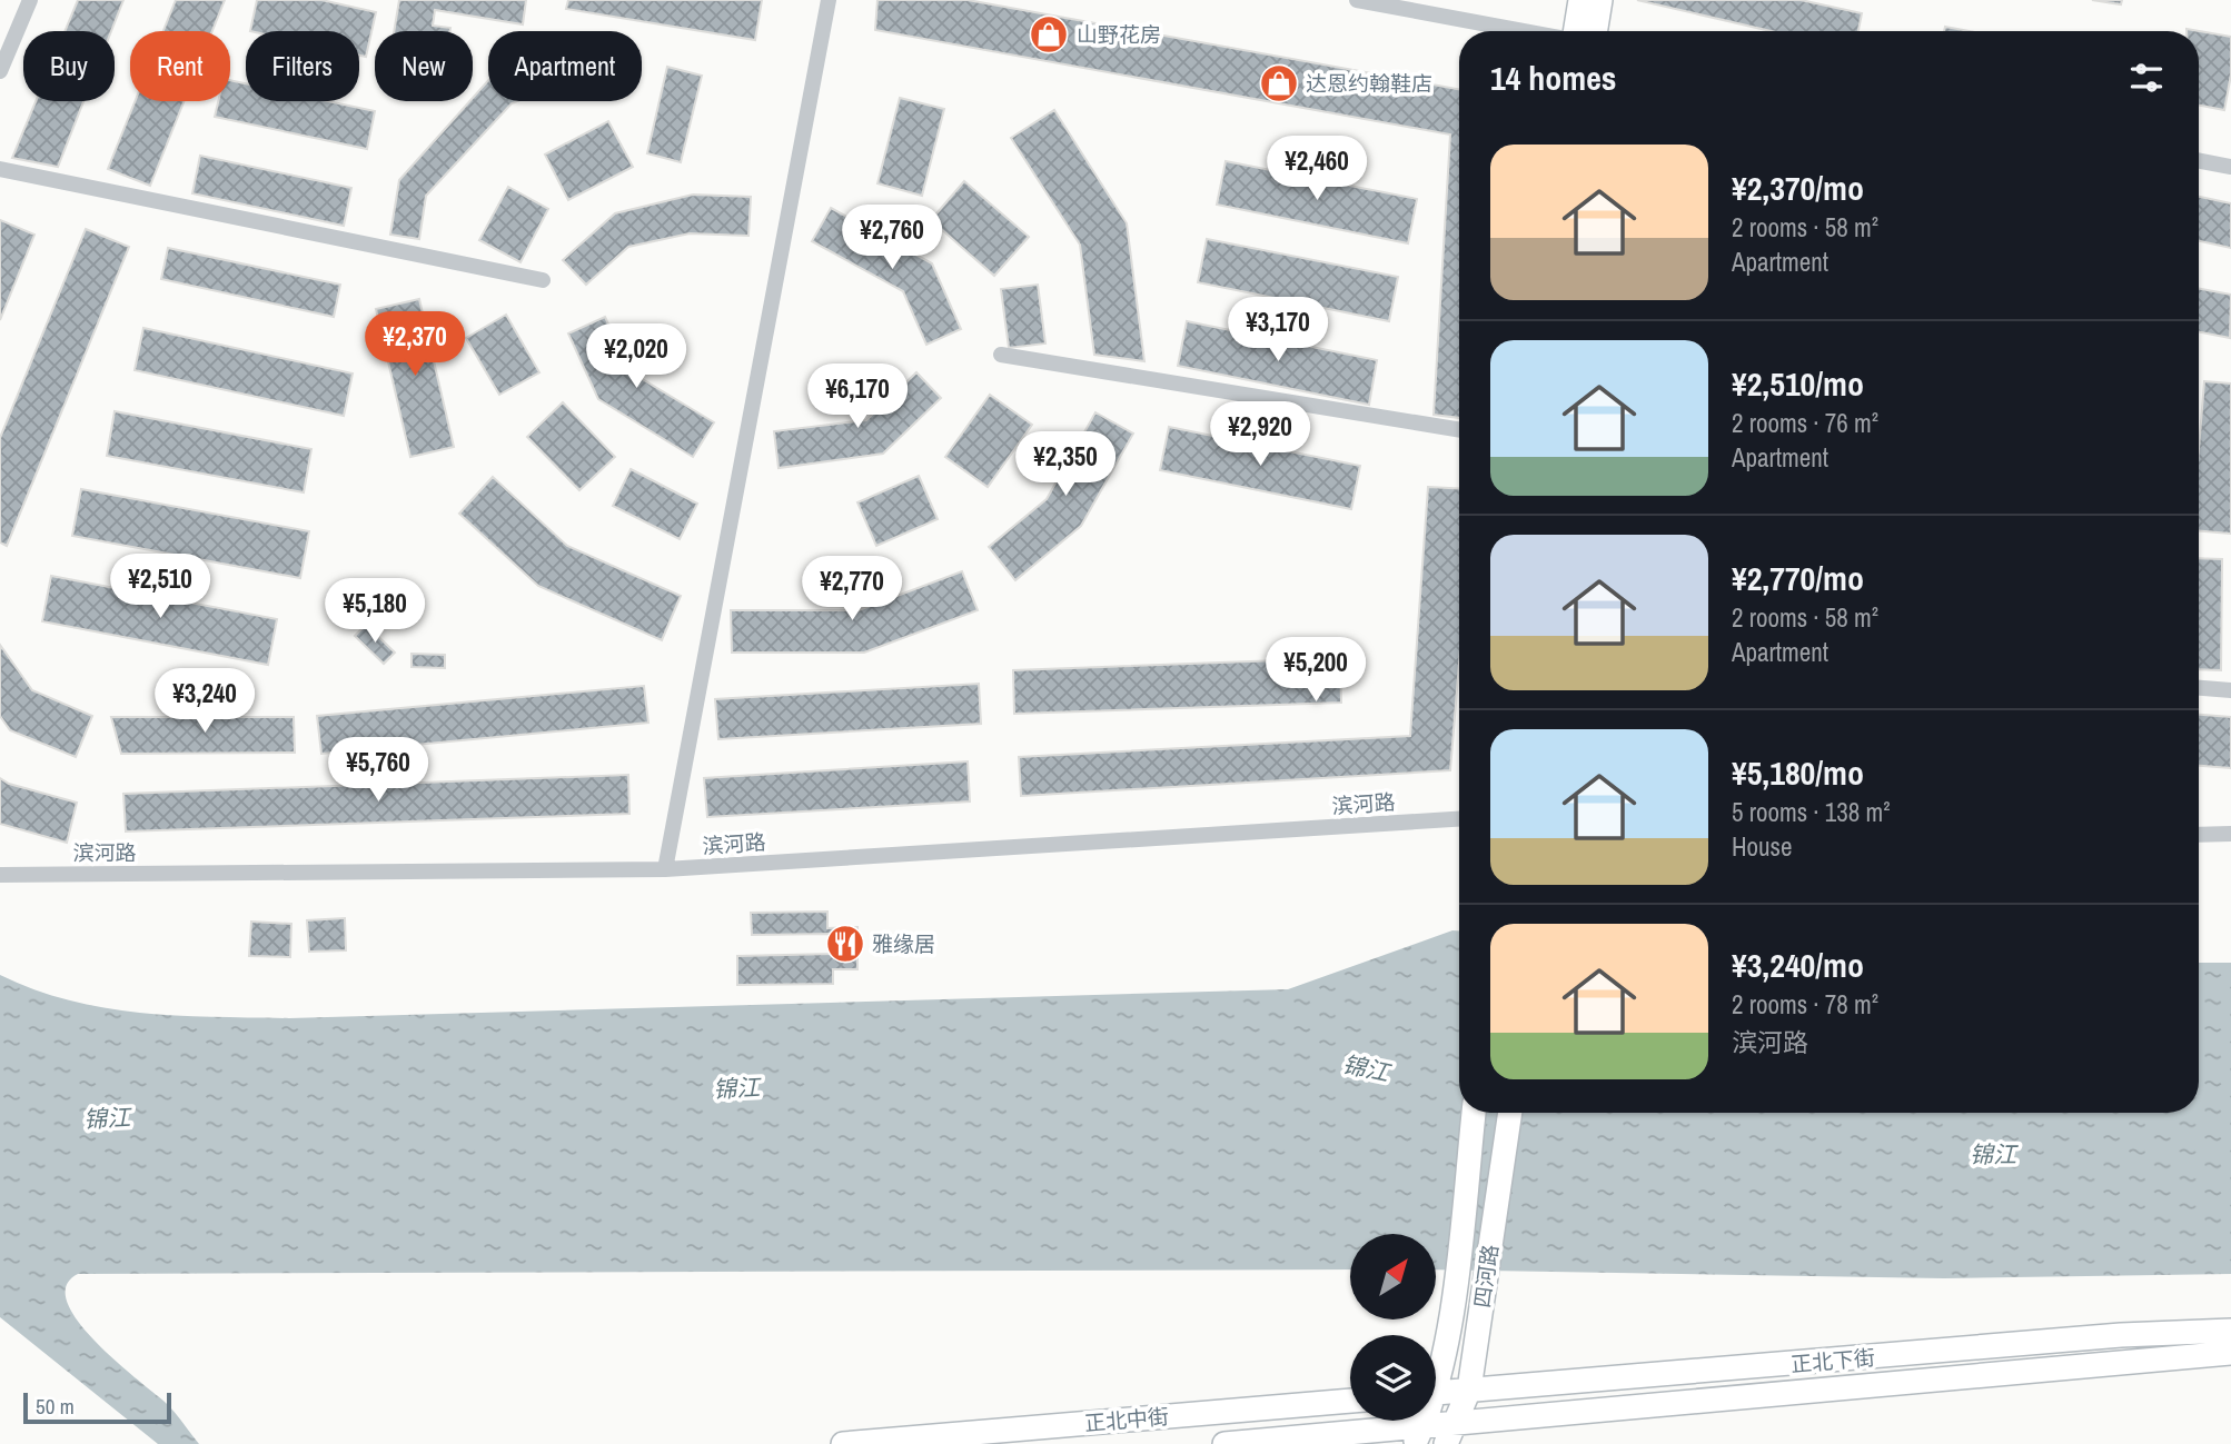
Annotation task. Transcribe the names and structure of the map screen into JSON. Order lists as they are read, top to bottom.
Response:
{
  "streets": {
    "street": [
      "滨河路",
      "四河路",
      "正北下街",
      "正北中街"
    ]
  },
  "crossings": [
    ["四河路", "正北下街"]
  ],
  "water": ["锦江"],
  "places": {
    "shop": ["山野花房", "达恩约翰鞋店"],
    "restaurant": ["雅缘居"]
  },
  "scale_bar": "50 m",
  "north": "top right",
  "page": {
    "chip": [
      "Buy",
      "Rent",
      "Filters",
      "New",
      "Apartment"
    ],
    "heading": "14 homes",
    "list": [
      {
        "name": "¥2,370/mo",
        "note": "2 rooms · 58 m² · Apartment"
      },
      {
        "name": "¥2,510/mo",
        "note": "2 rooms · 76 m² · Apartment"
      },
      {
        "name": "¥2,770/mo",
        "note": "2 rooms · 58 m² · Apartment"
      },
      {
        "name": "¥5,180/mo",
        "note": "5 rooms · 138 m² · House"
      },
      {
        "name": "¥3,240/mo",
        "note": "2 rooms · 78 m² · 滨河路"
      }
    ],
    "price": [
      "¥2,460",
      "¥2,760",
      "¥3,170",
      "¥2,370",
      "¥2,020",
      "¥6,170",
      "¥2,920",
      "¥2,350",
      "¥2,510",
      "¥2,770",
      "¥5,180",
      "¥5,200",
      "¥3,240",
      "¥5,760"
    ],
    "scale": "50 m"
  }
}
